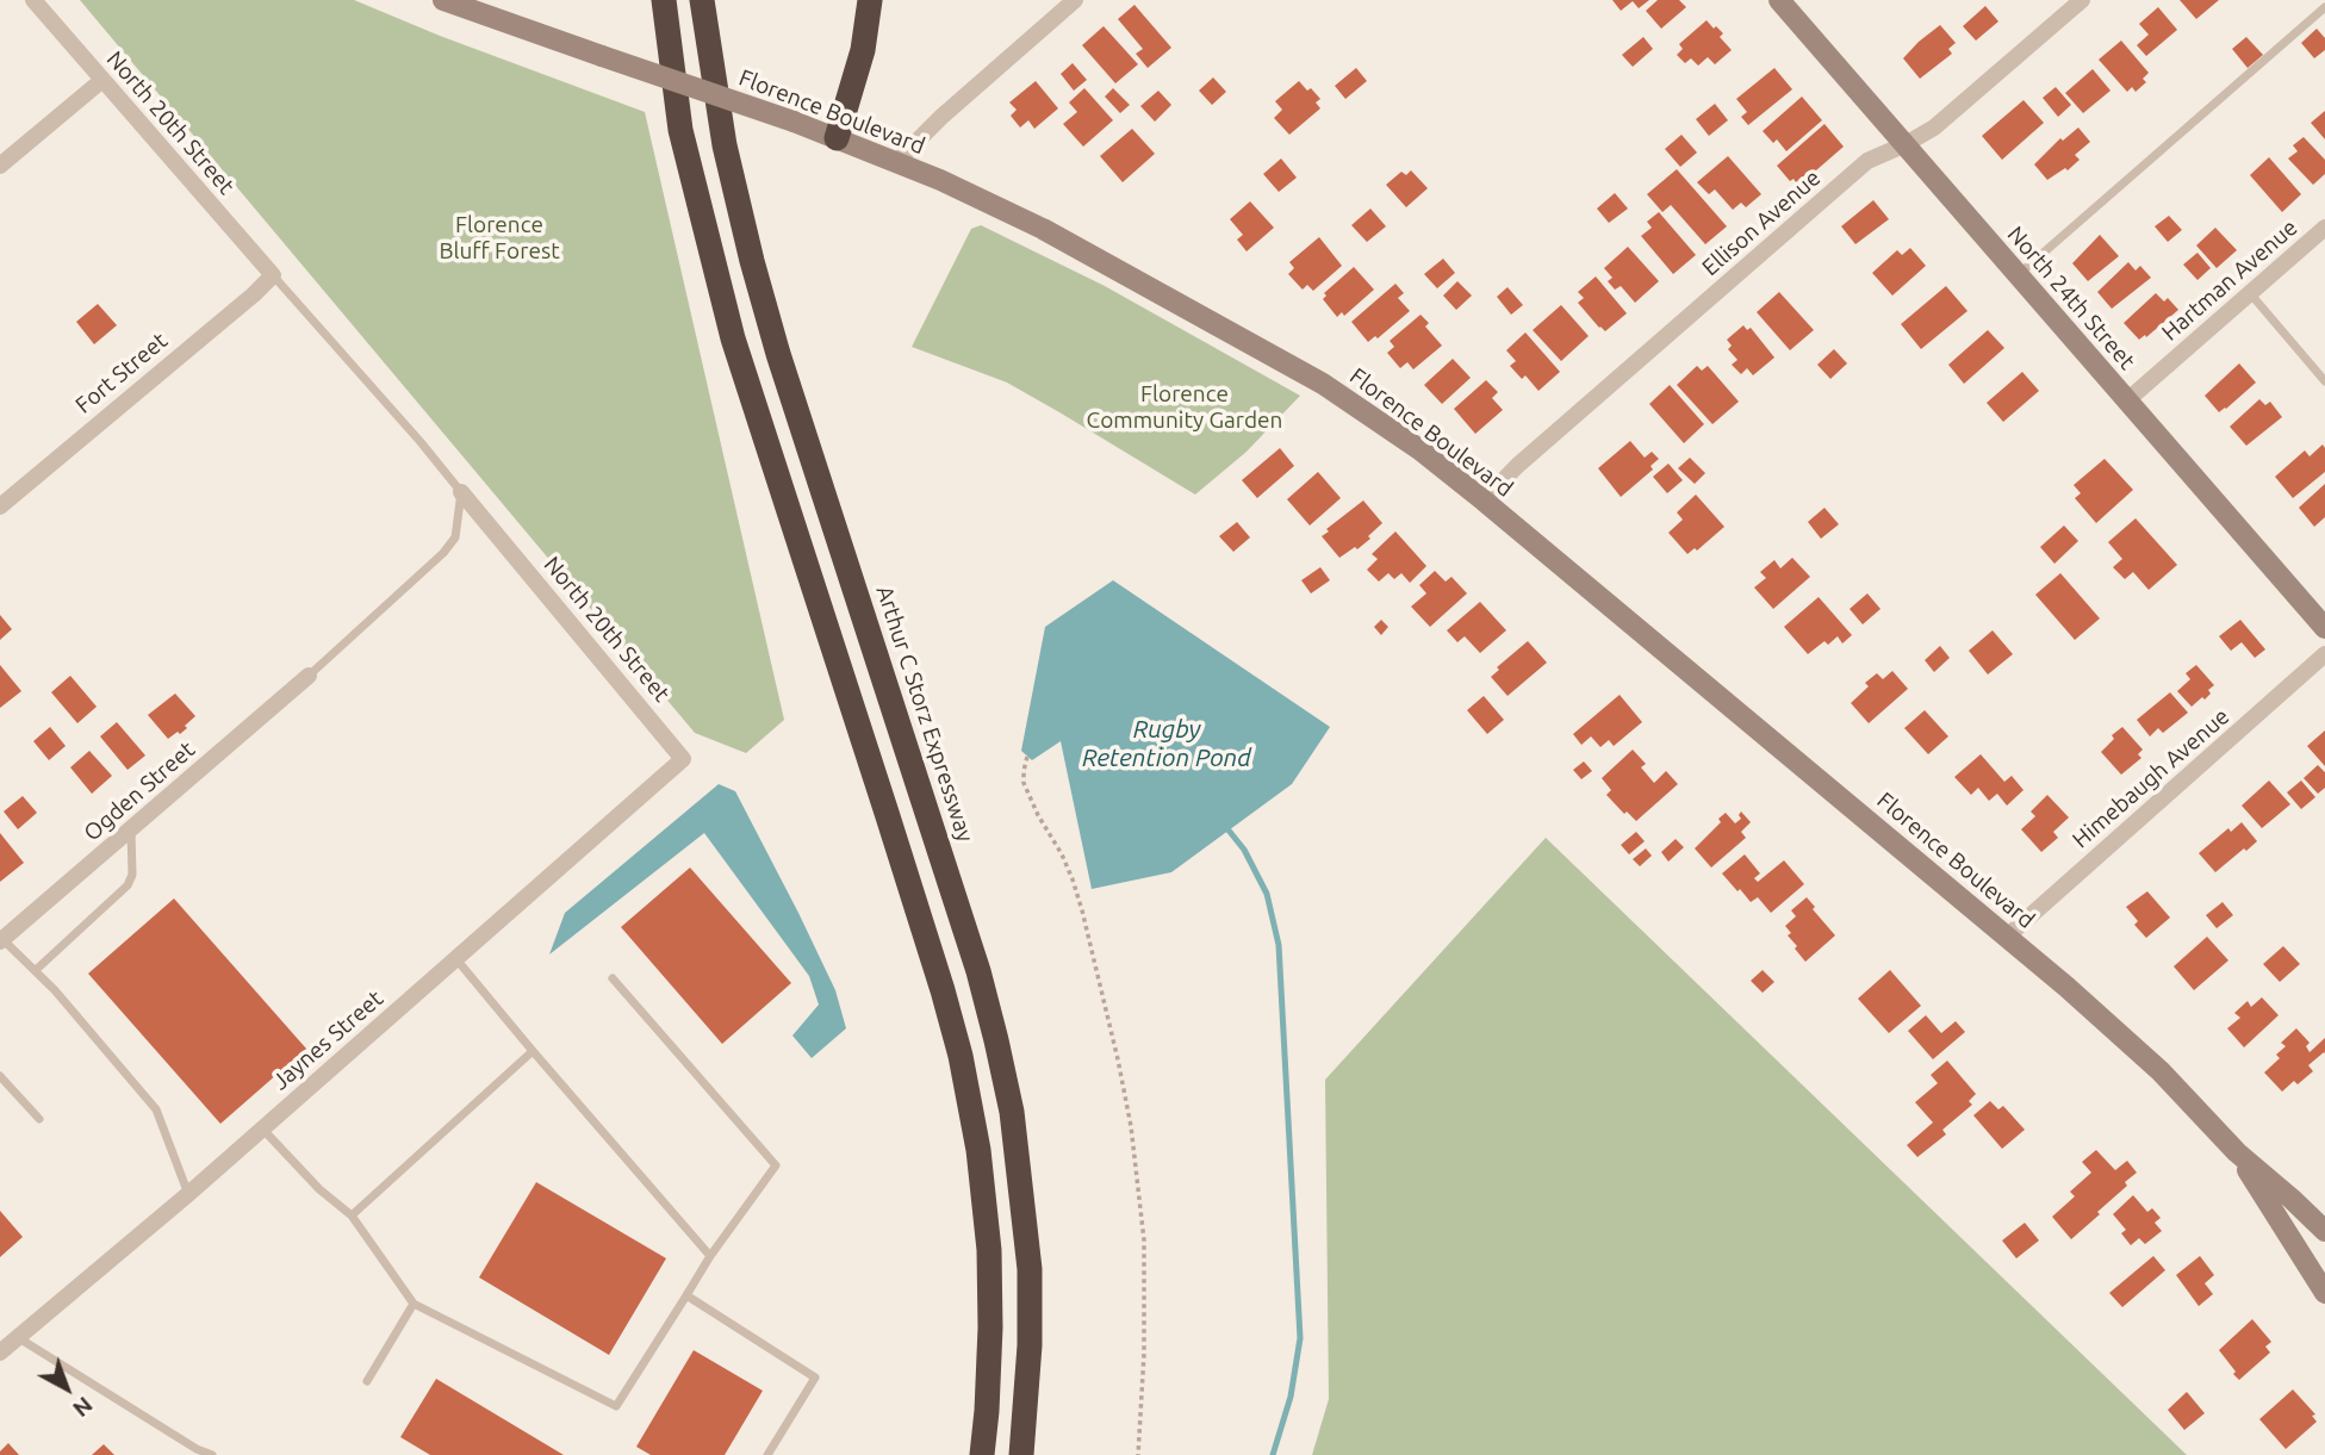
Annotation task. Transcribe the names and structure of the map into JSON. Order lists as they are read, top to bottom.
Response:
{
  "streets": {
    "highway": ["Arthur C Storz Expressway"],
    "street": [
      "Florence Boulevard",
      "North 20th Street",
      "Ellison Avenue",
      "Hartman Avenue",
      "North 24th Street",
      "Fort Street",
      "Himebaugh Avenue",
      "Ogden Street",
      "Jaynes Street"
    ]
  },
  "crossings": [
    ["Florence Boulevard", "Ellison Avenue"],
    ["Florence Boulevard", "Himebaugh Avenue"],
    ["North 20th Street", "Fort Street"],
    ["North 20th Street", "Jaynes Street"],
    ["Ellison Avenue", "North 24th Street"],
    ["Hartman Avenue", "North 24th Street"]
  ],
  "water": ["Rugby Retention Pond"],
  "parks": ["Florence Bluff Forest", "Florence Community Garden"],
  "north": "bottom right"
}
